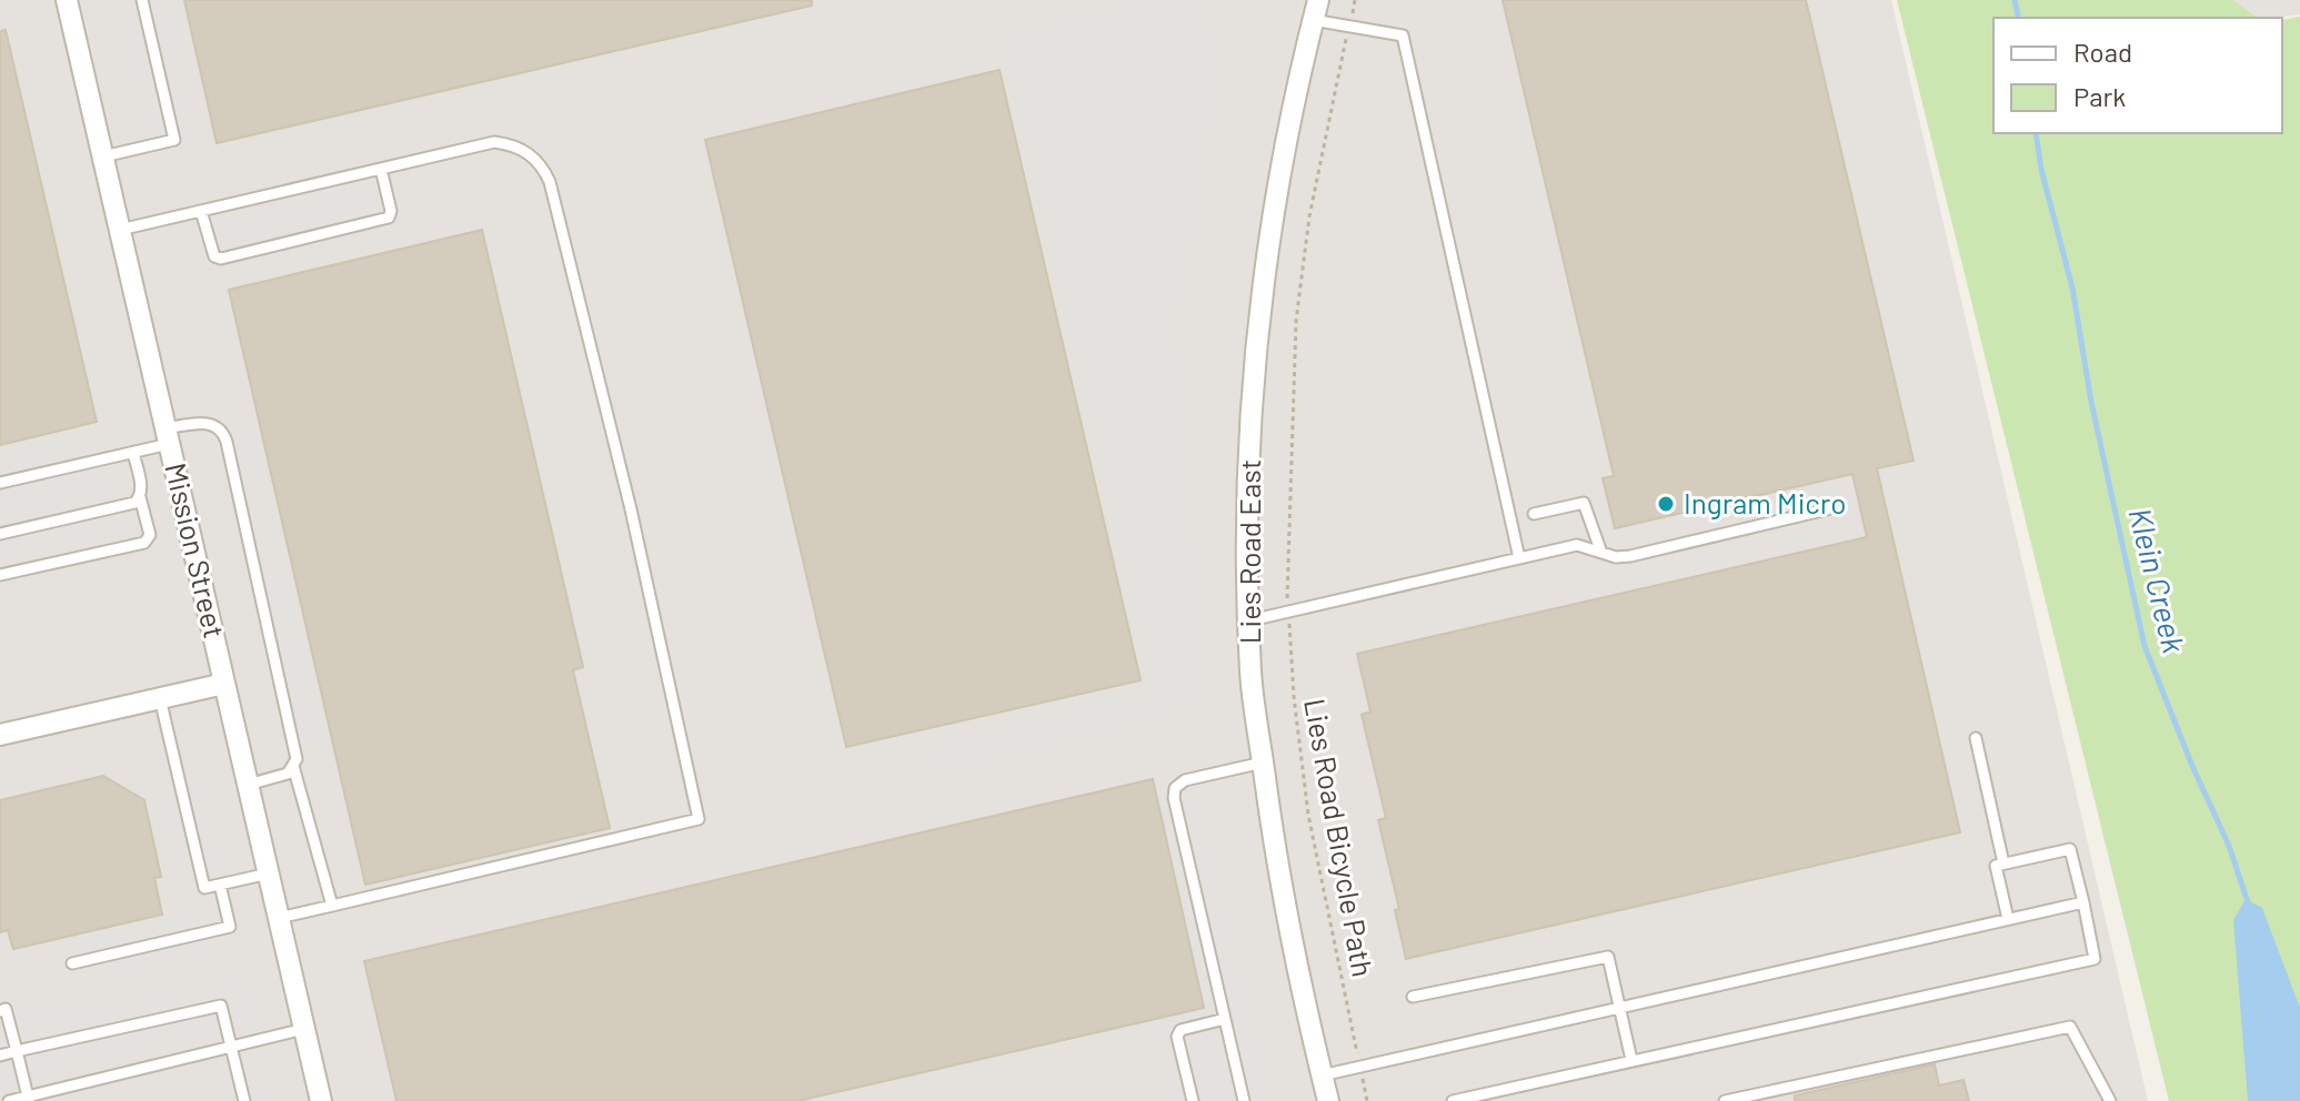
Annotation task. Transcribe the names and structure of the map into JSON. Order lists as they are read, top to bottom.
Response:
{
  "streets": {
    "street": ["Mission Street", "Lies Road East"],
    "path": ["Lies Road Bicycle Path"]
  },
  "water": ["Klein Creek"],
  "places": ["Ingram Micro"],
  "legend": ["Road", "Park"]
}
